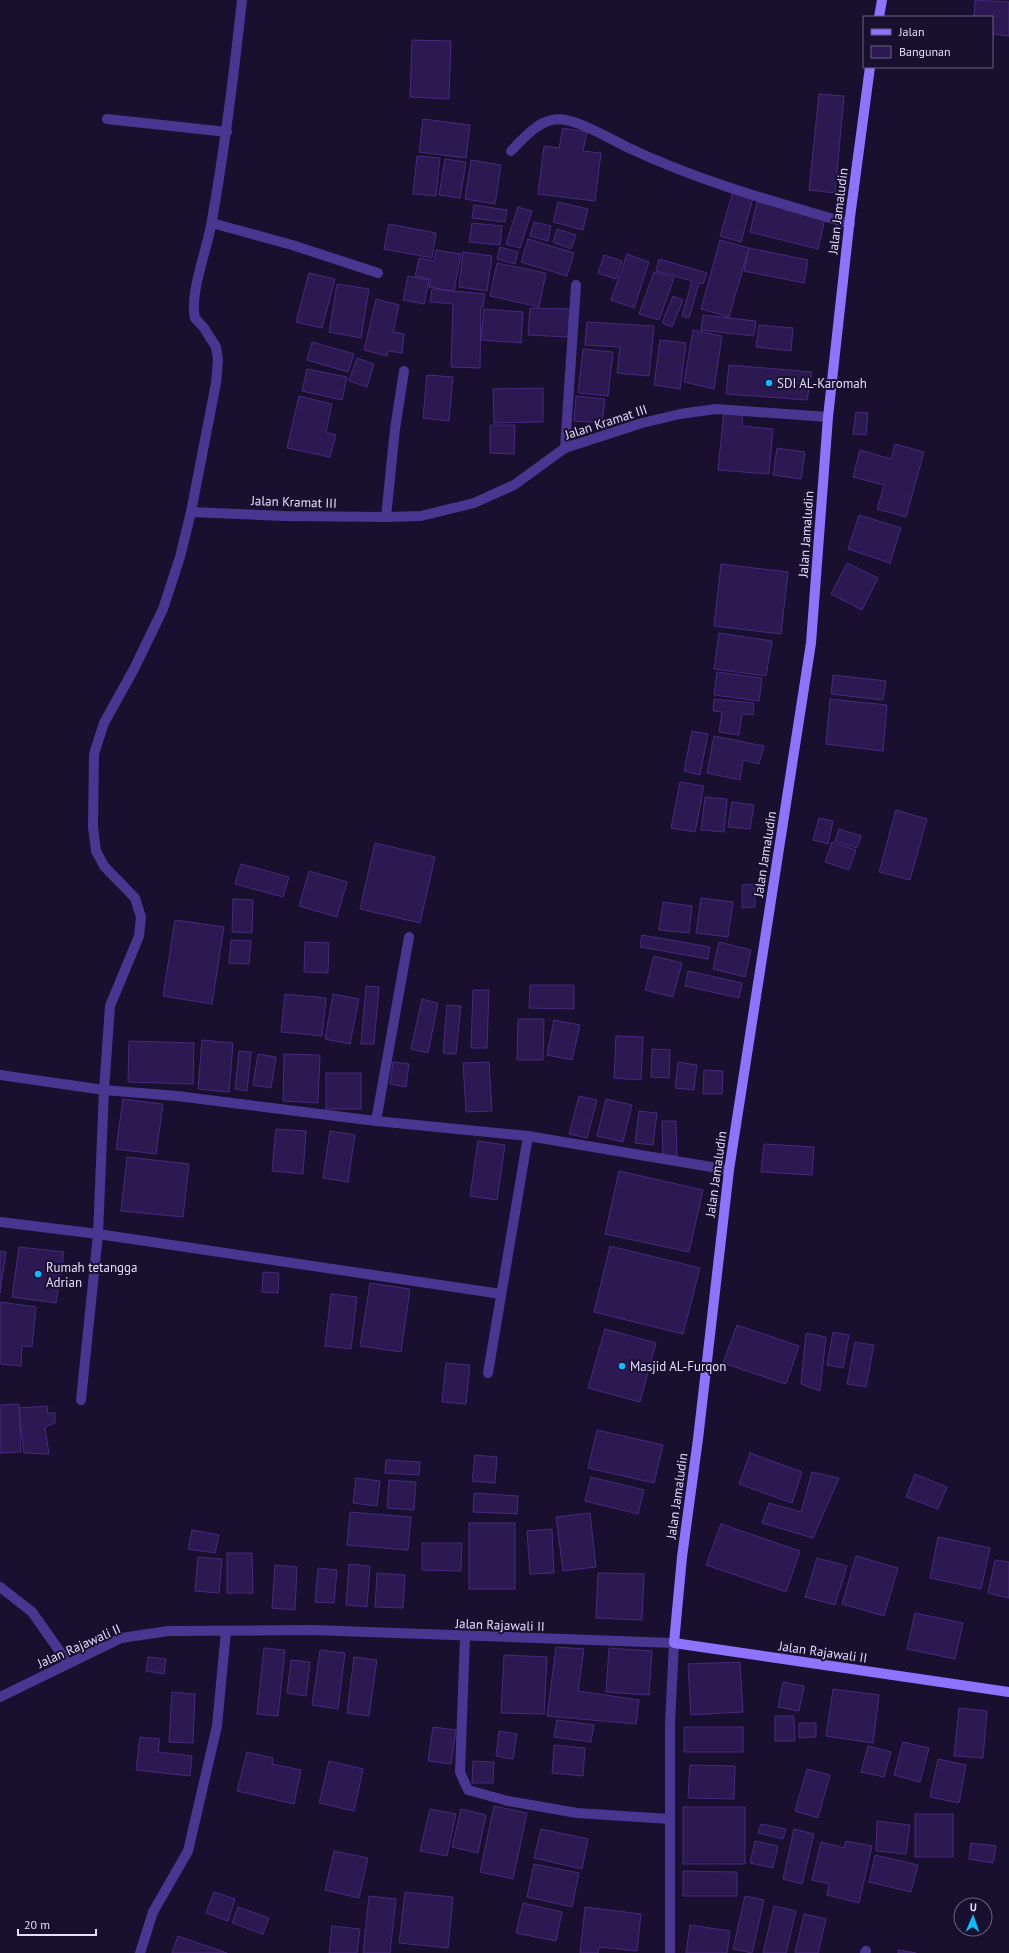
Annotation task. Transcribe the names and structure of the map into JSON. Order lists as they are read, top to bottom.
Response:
{
  "streets": {
    "street": ["Jalan Jamaludin", "Jalan Kramat III", "Jalan Rajawali II"]
  },
  "crossings": [
    ["Jalan Jamaludin", "Jalan Kramat III"],
    ["Jalan Jamaludin", "Jalan Rajawali II"]
  ],
  "places": ["SDI AL-Karomah", "Rumah tetangga Adrian", "Masjid AL-Furqon"],
  "legend": ["Jalan", "Bangunan"],
  "scale_bar": "20 m",
  "north": "top"
}
